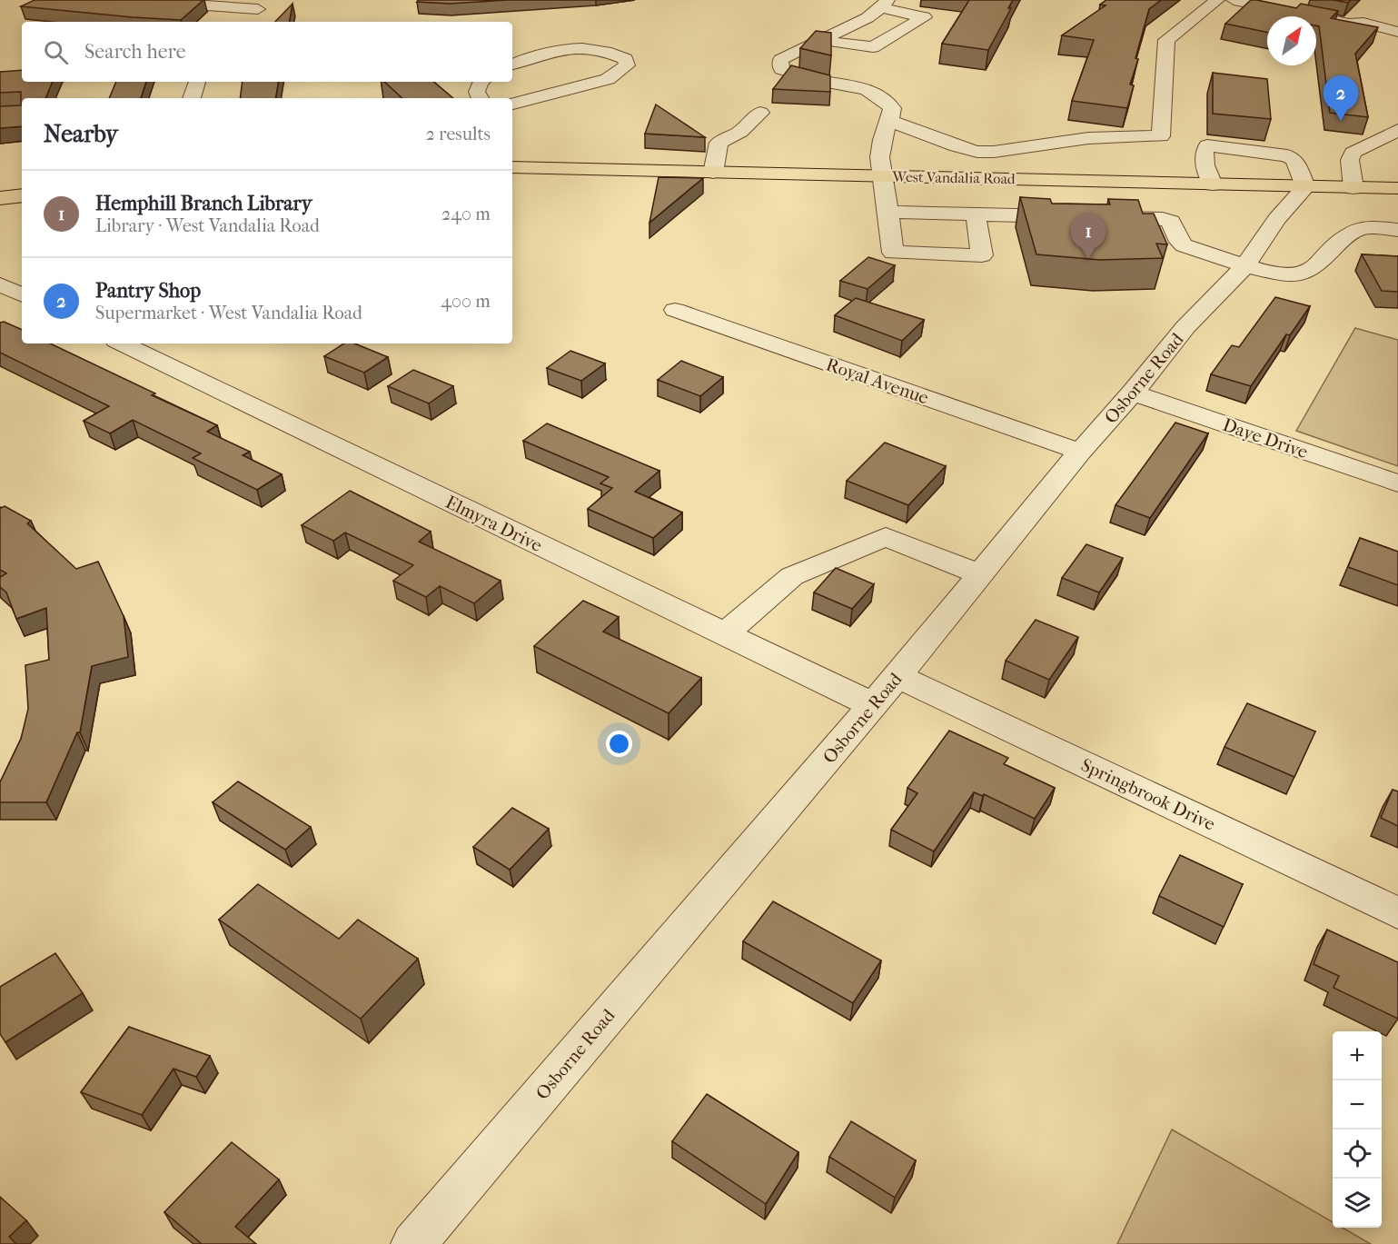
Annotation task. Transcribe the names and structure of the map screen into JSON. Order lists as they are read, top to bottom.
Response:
{
  "streets": {
    "main road": ["West Vandalia Road"],
    "street": [
      "Osborne Road",
      "Royal Avenue",
      "Daye Drive",
      "Elmyra Drive",
      "Springbrook Drive"
    ]
  },
  "crossings": [
    ["West Vandalia Road", "Osborne Road"],
    ["Osborne Road", "Royal Avenue"],
    ["Osborne Road", "Daye Drive"],
    ["Osborne Road", "Elmyra Drive"],
    ["Osborne Road", "Springbrook Drive"]
  ],
  "north": "top right",
  "page": {
    "search": "Search here",
    "pins": ["2", "1"],
    "heading": ["Nearby", "2 results"],
    "list": [
      {
        "mark": "1",
        "name": "Hemphill Branch Library",
        "note": "Library · West Vandalia Road",
        "value": "240 m"
      },
      {
        "mark": "2",
        "name": "Pantry Shop",
        "note": "Supermarket · West Vandalia Road",
        "value": "400 m"
      }
    ],
    "map_buttons": ["+", "−"]
  }
}
